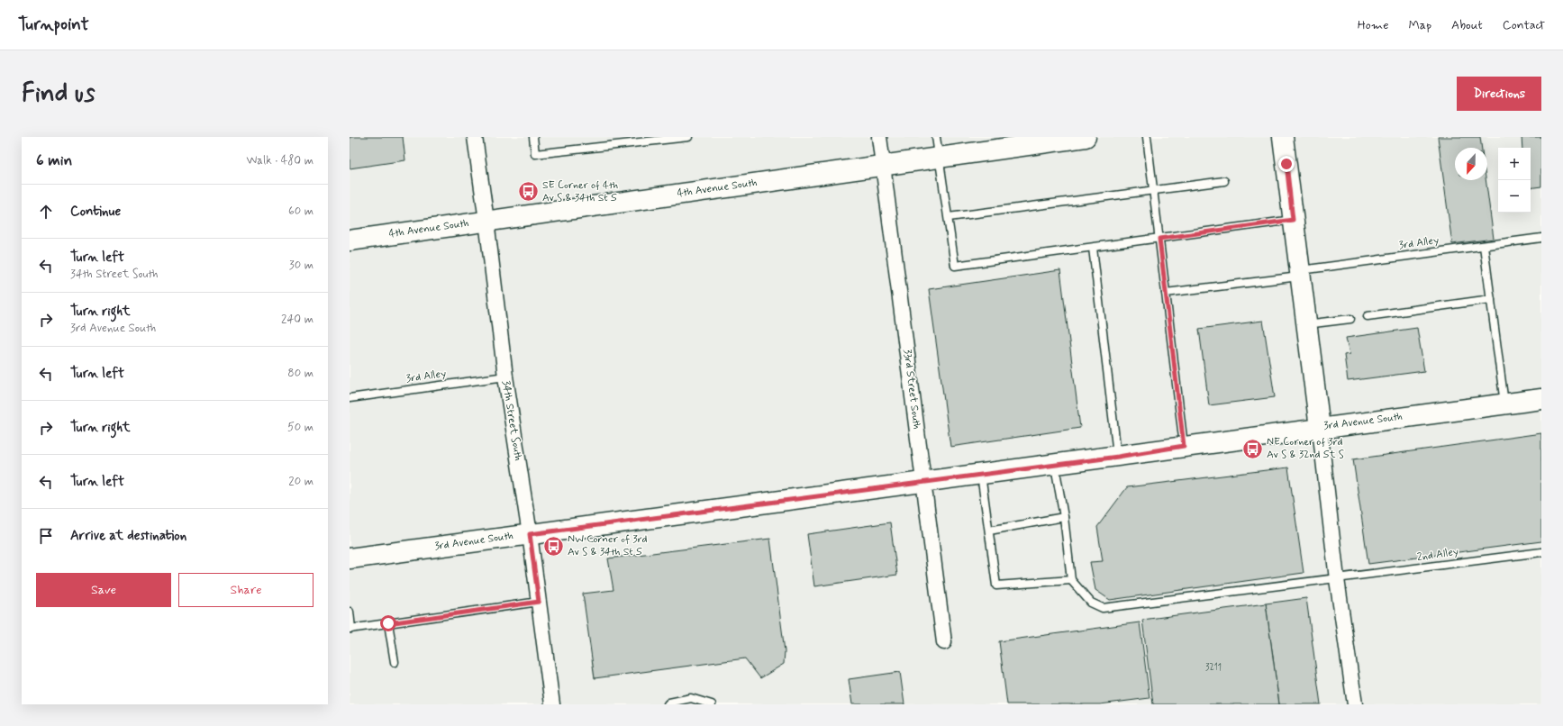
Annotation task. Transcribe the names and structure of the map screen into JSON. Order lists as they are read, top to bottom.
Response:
{
  "streets": {
    "main road": ["4th Avenue South", "3rd Avenue South"],
    "street": ["33rd Street South", "34th Street South"],
    "lane": ["3rd Alley", "2nd Alley"]
  },
  "crossings": [
    ["4th Avenue South", "33rd Street South"],
    ["4th Avenue South", "34th Street South"],
    ["3rd Alley", "34th Street South"],
    ["33rd Street South", "3rd Avenue South"],
    ["34th Street South", "3rd Avenue South"]
  ],
  "places": {
    "bus stop": ["SE Corner of 4th Av S & 34th St S", "NE Corner of 3rd Av S & 32nd St S", "NW Corner of 3rd Av S & 34th St S"]
  },
  "house_numbers": ["3211"],
  "north": "bottom",
  "page": {
    "header": "Turnpoint",
    "nav": [
      "Home",
      "Map",
      "About",
      "Contact"
    ],
    "buttons": [
      "Directions",
      ["Save", "Share"]
    ],
    "title": "Find us",
    "heading": ["6 min", "Walk · 480 m"],
    "map_buttons": ["+", "−"],
    "list": [
      ["Continue", "60 m"],
      ["Turn left", "34th Street South", "30 m"],
      ["Turn right", "3rd Avenue South", "240 m"],
      ["Turn left", "80 m"],
      ["Turn right", "50 m"],
      ["Turn left", "20 m"],
      "Arrive at destination"
    ]
  }
}
